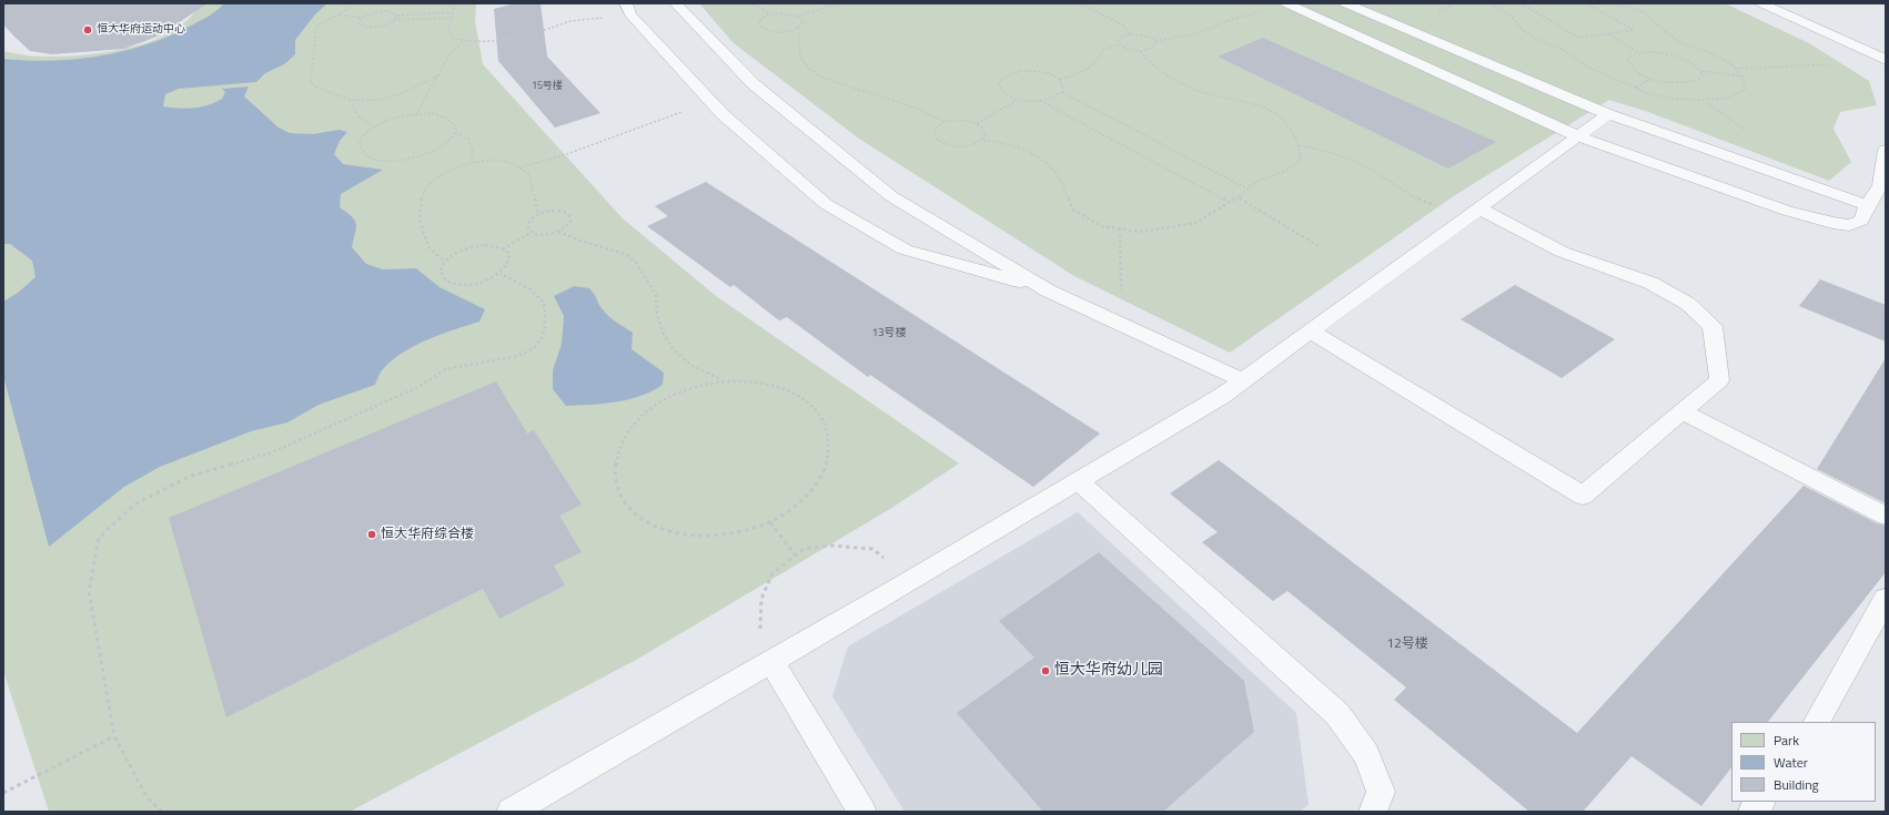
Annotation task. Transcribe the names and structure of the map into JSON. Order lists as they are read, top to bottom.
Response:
{
  "places": ["恒大华府运动中心", "恒大华府综合楼", "恒大华府幼儿园"],
  "house_numbers": ["15号楼", "13号楼", "12号楼"],
  "legend": ["Park", "Water", "Building"]
}
